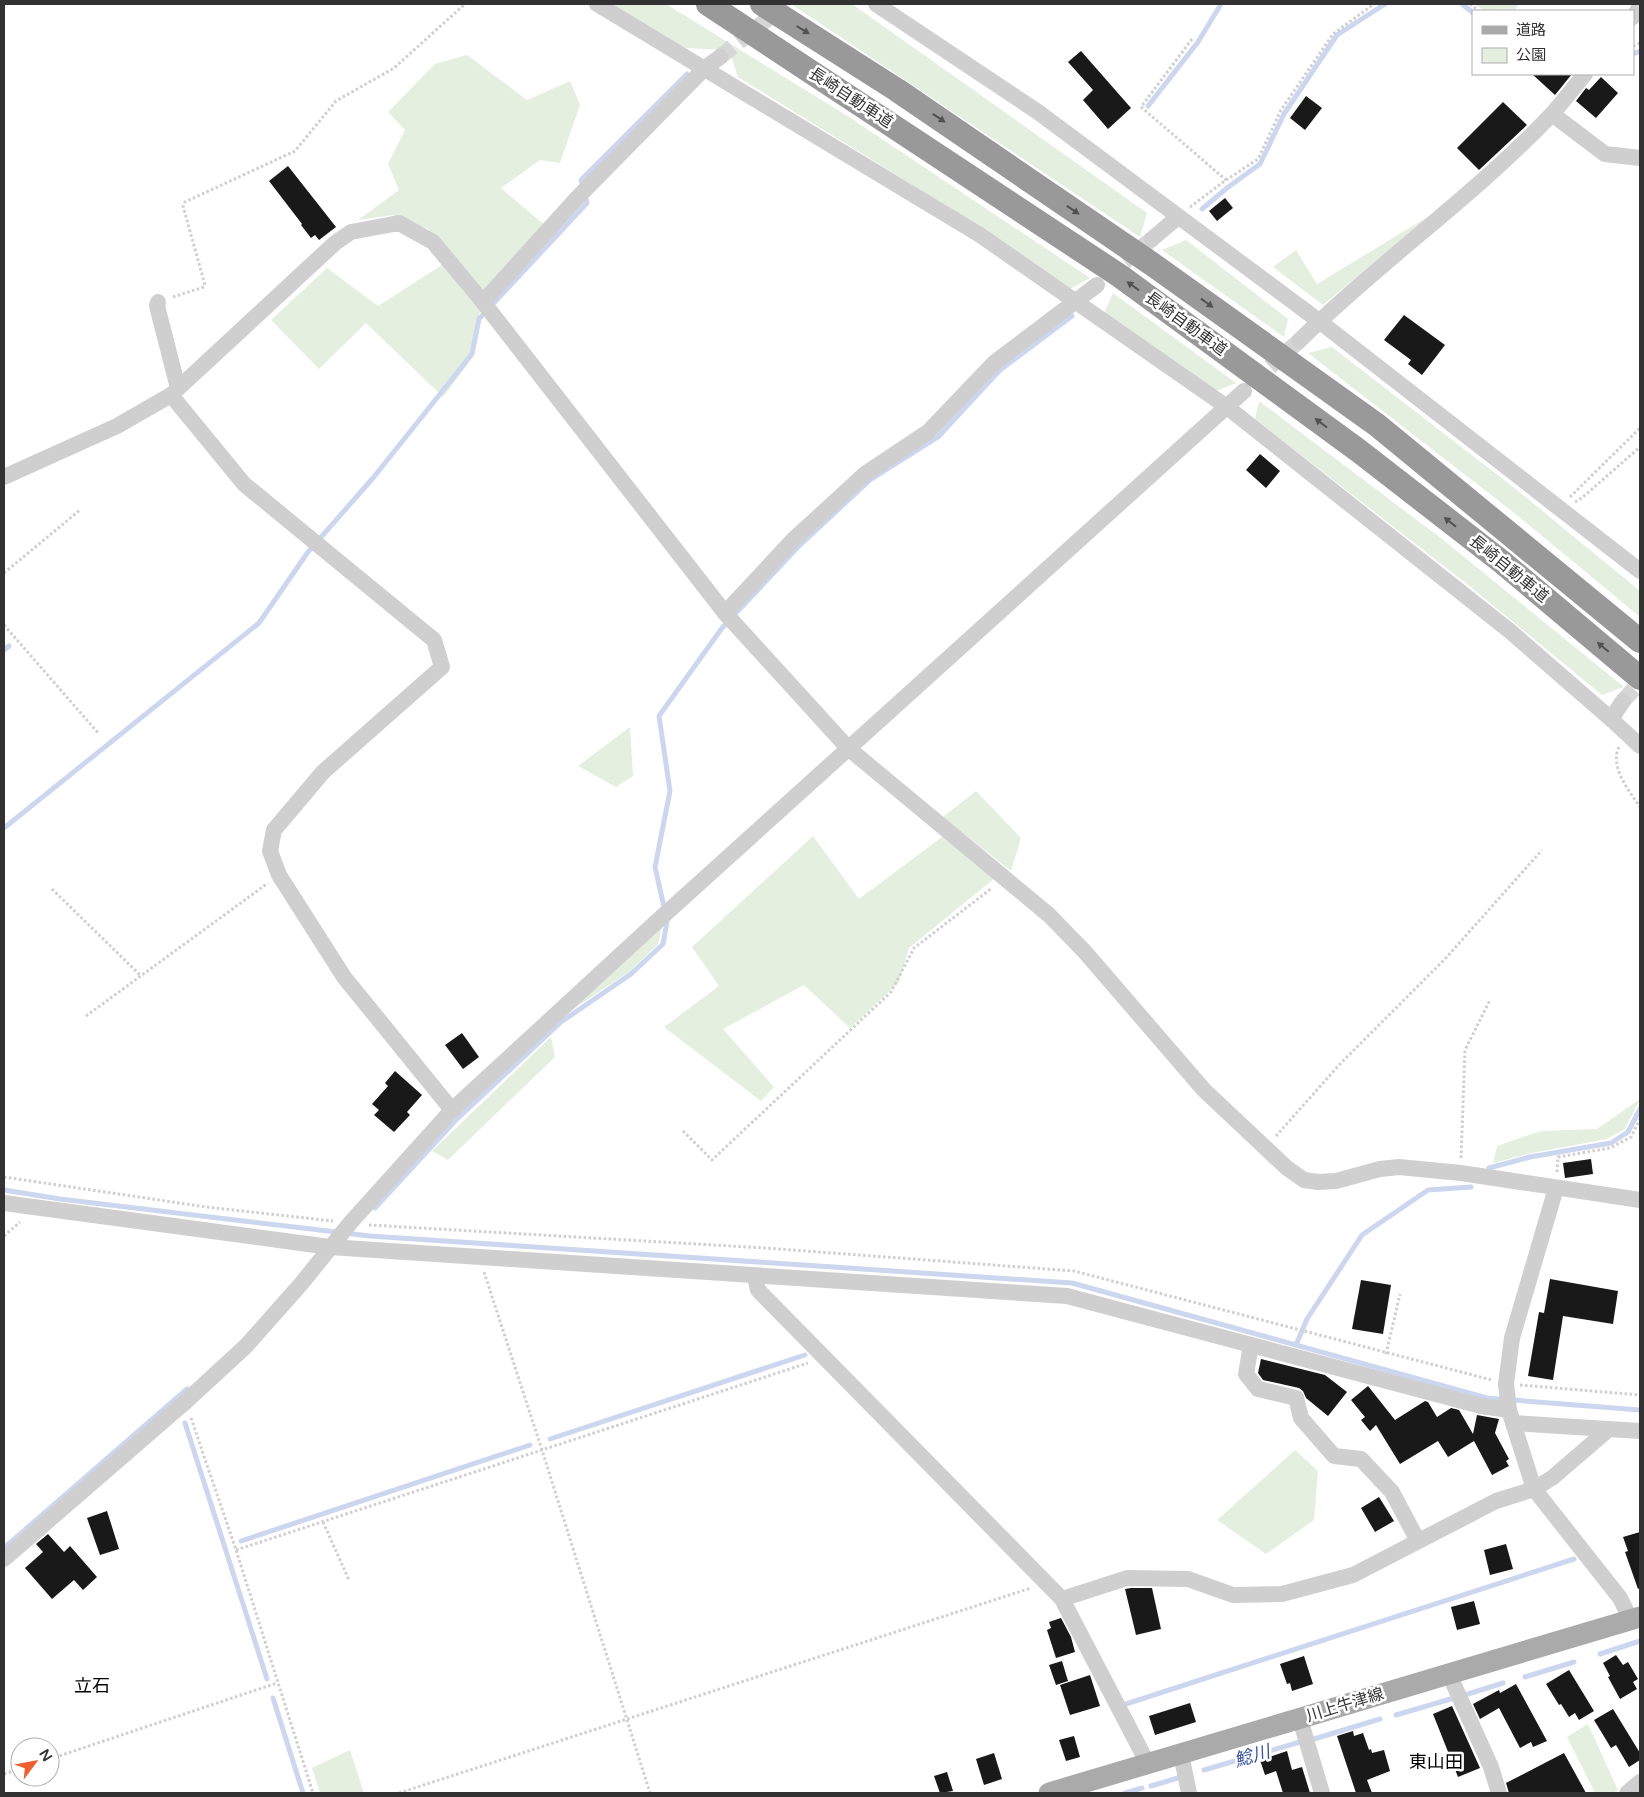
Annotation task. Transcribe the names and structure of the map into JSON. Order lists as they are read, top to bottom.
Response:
{
  "streets": {
    "highway": ["長崎自動車道"],
    "main road": ["川上牛津線"]
  },
  "districts": ["立石", "東山田"],
  "water": ["鯰川"],
  "legend": ["道路", "公園"],
  "north": "top right"
}
